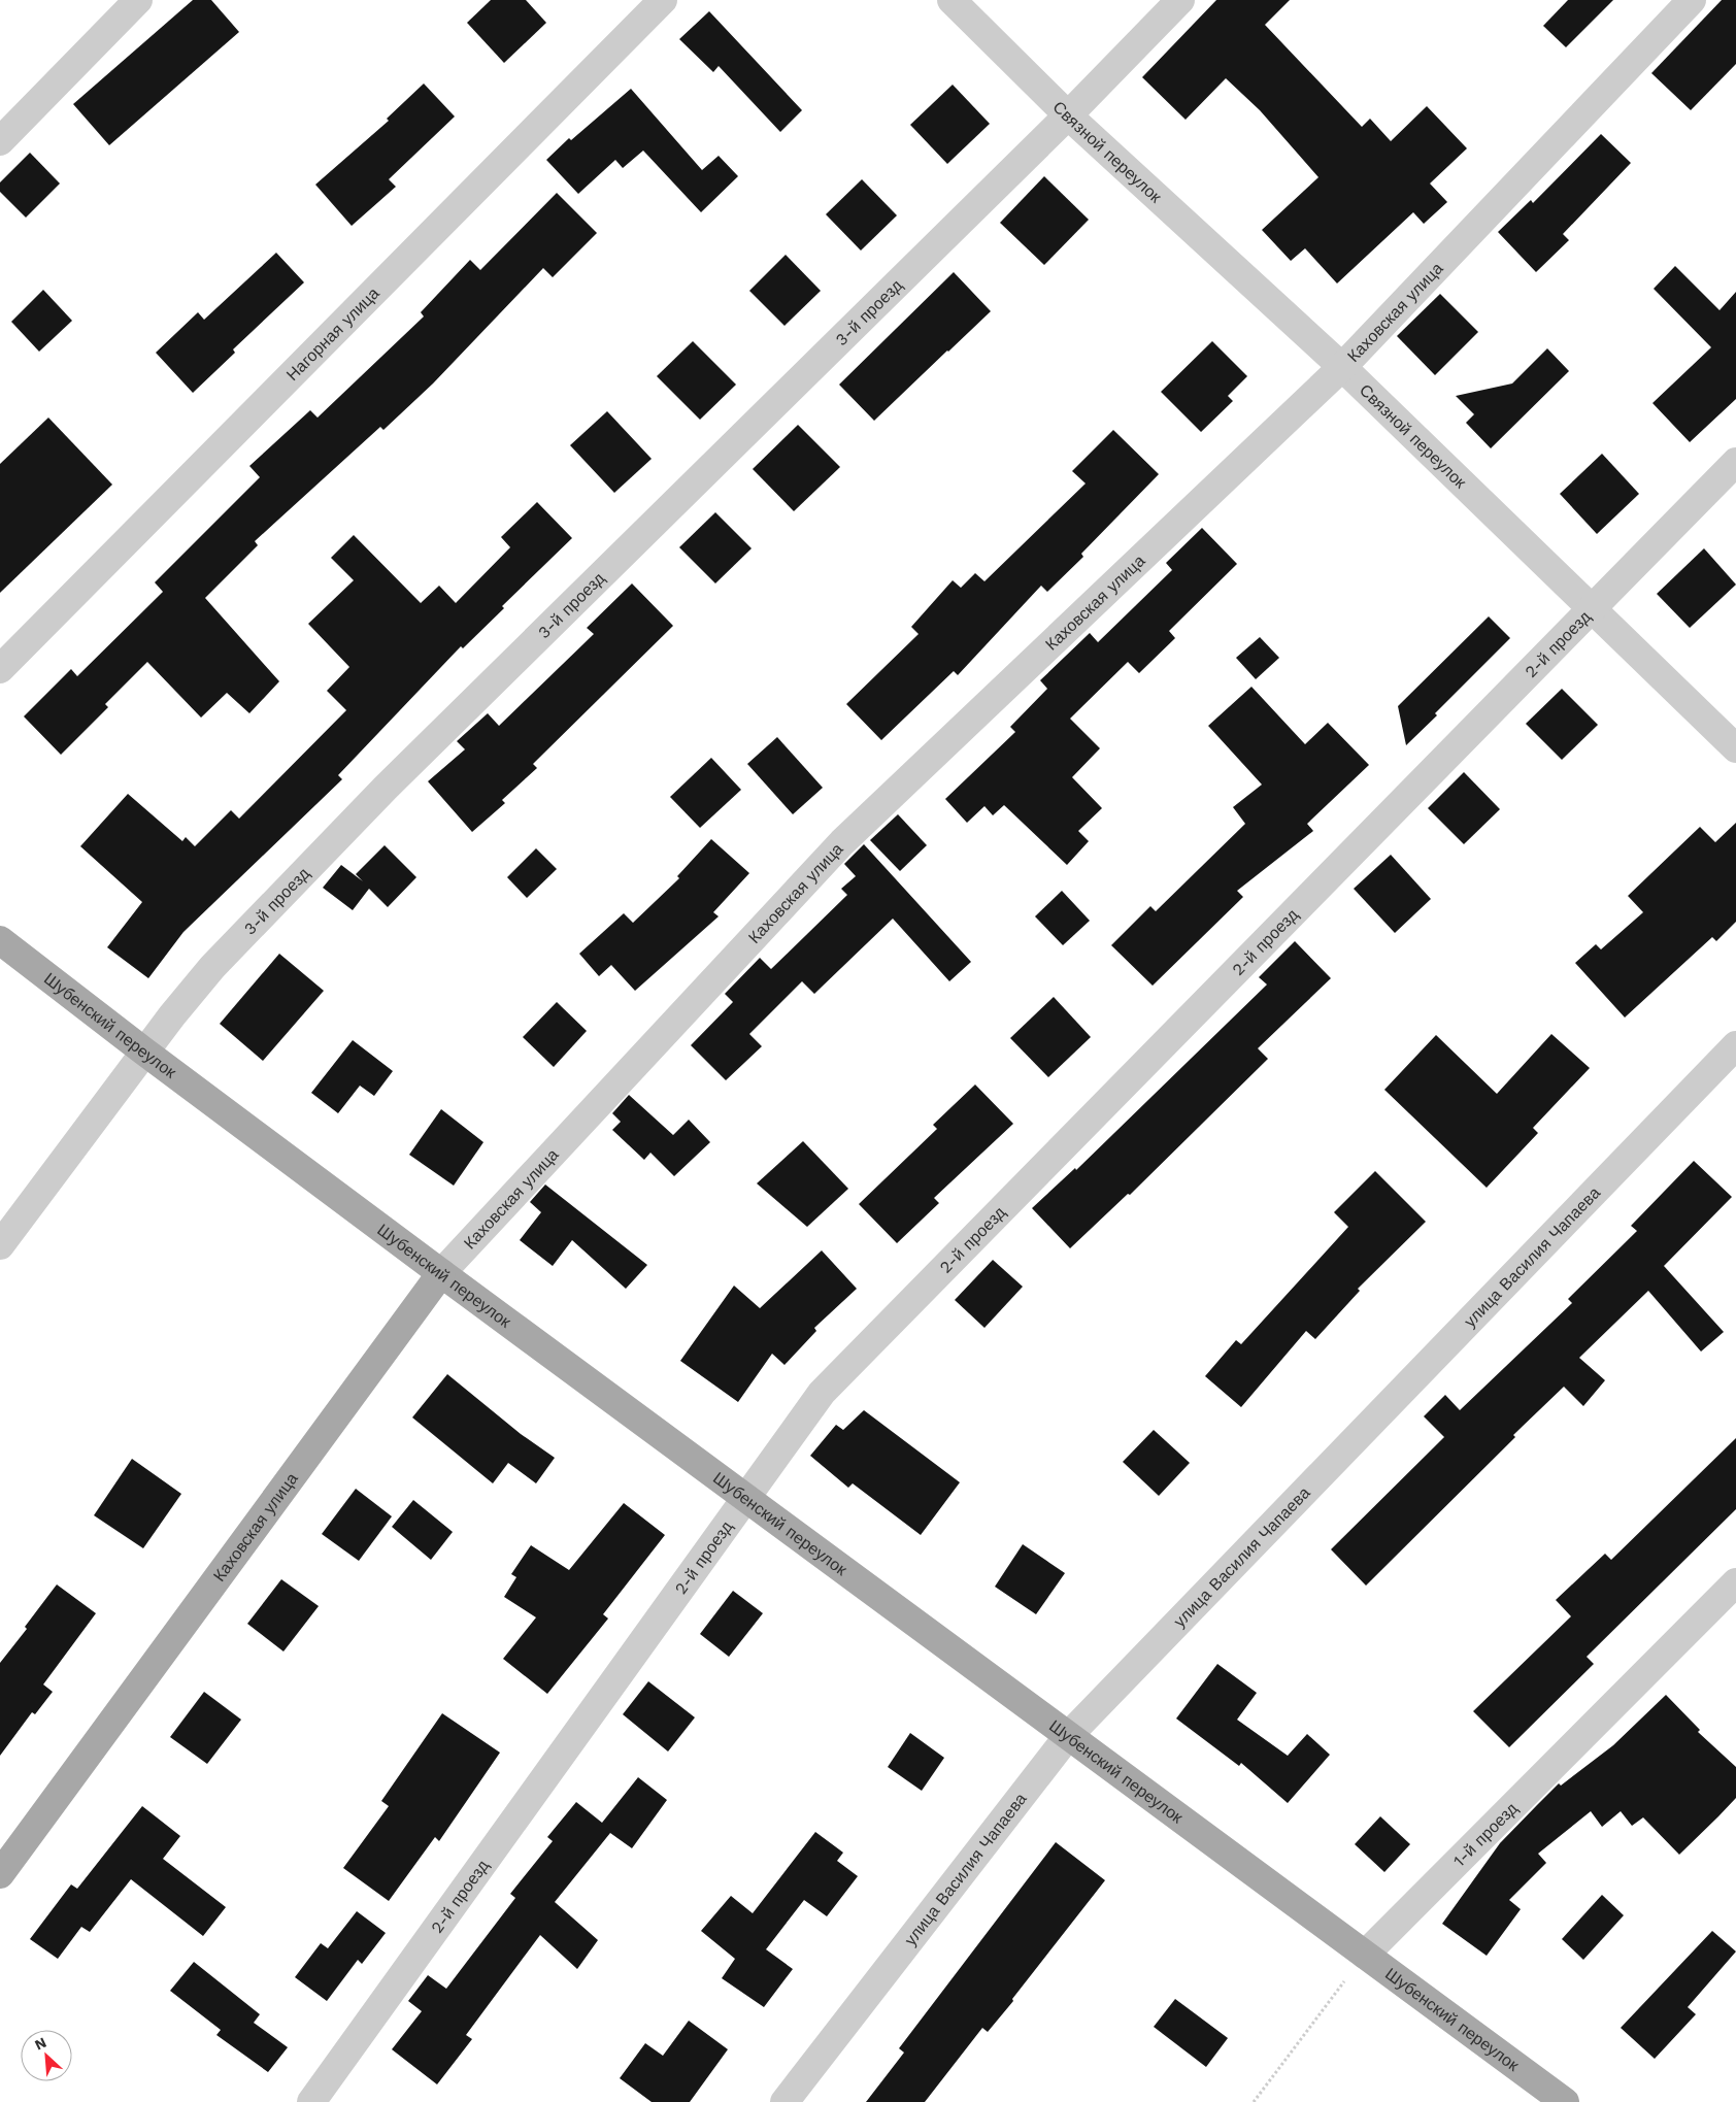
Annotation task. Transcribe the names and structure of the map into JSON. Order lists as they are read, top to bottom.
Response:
{
  "streets": {
    "main road": ["Каховская улица", "Шубенский переулок"],
    "street": [
      "Связной переулок",
      "3-й проезд",
      "Нагорная улица",
      "2-й проезд",
      "улица Василия Чапаева",
      "1-й проезд"
    ]
  },
  "crossings": [
    ["Связной переулок", "Каховская улица"],
    ["Связной переулок", "3-й проезд"],
    ["Связной переулок", "2-й проезд"],
    ["Каховская улица", "Шубенский переулок"],
    ["3-й проезд", "Шубенский переулок"],
    ["2-й проезд", "Шубенский переулок"],
    ["Шубенский переулок", "улица Василия Чапаева"],
    ["Шубенский переулок", "1-й проезд"]
  ],
  "north": "top left"
}
